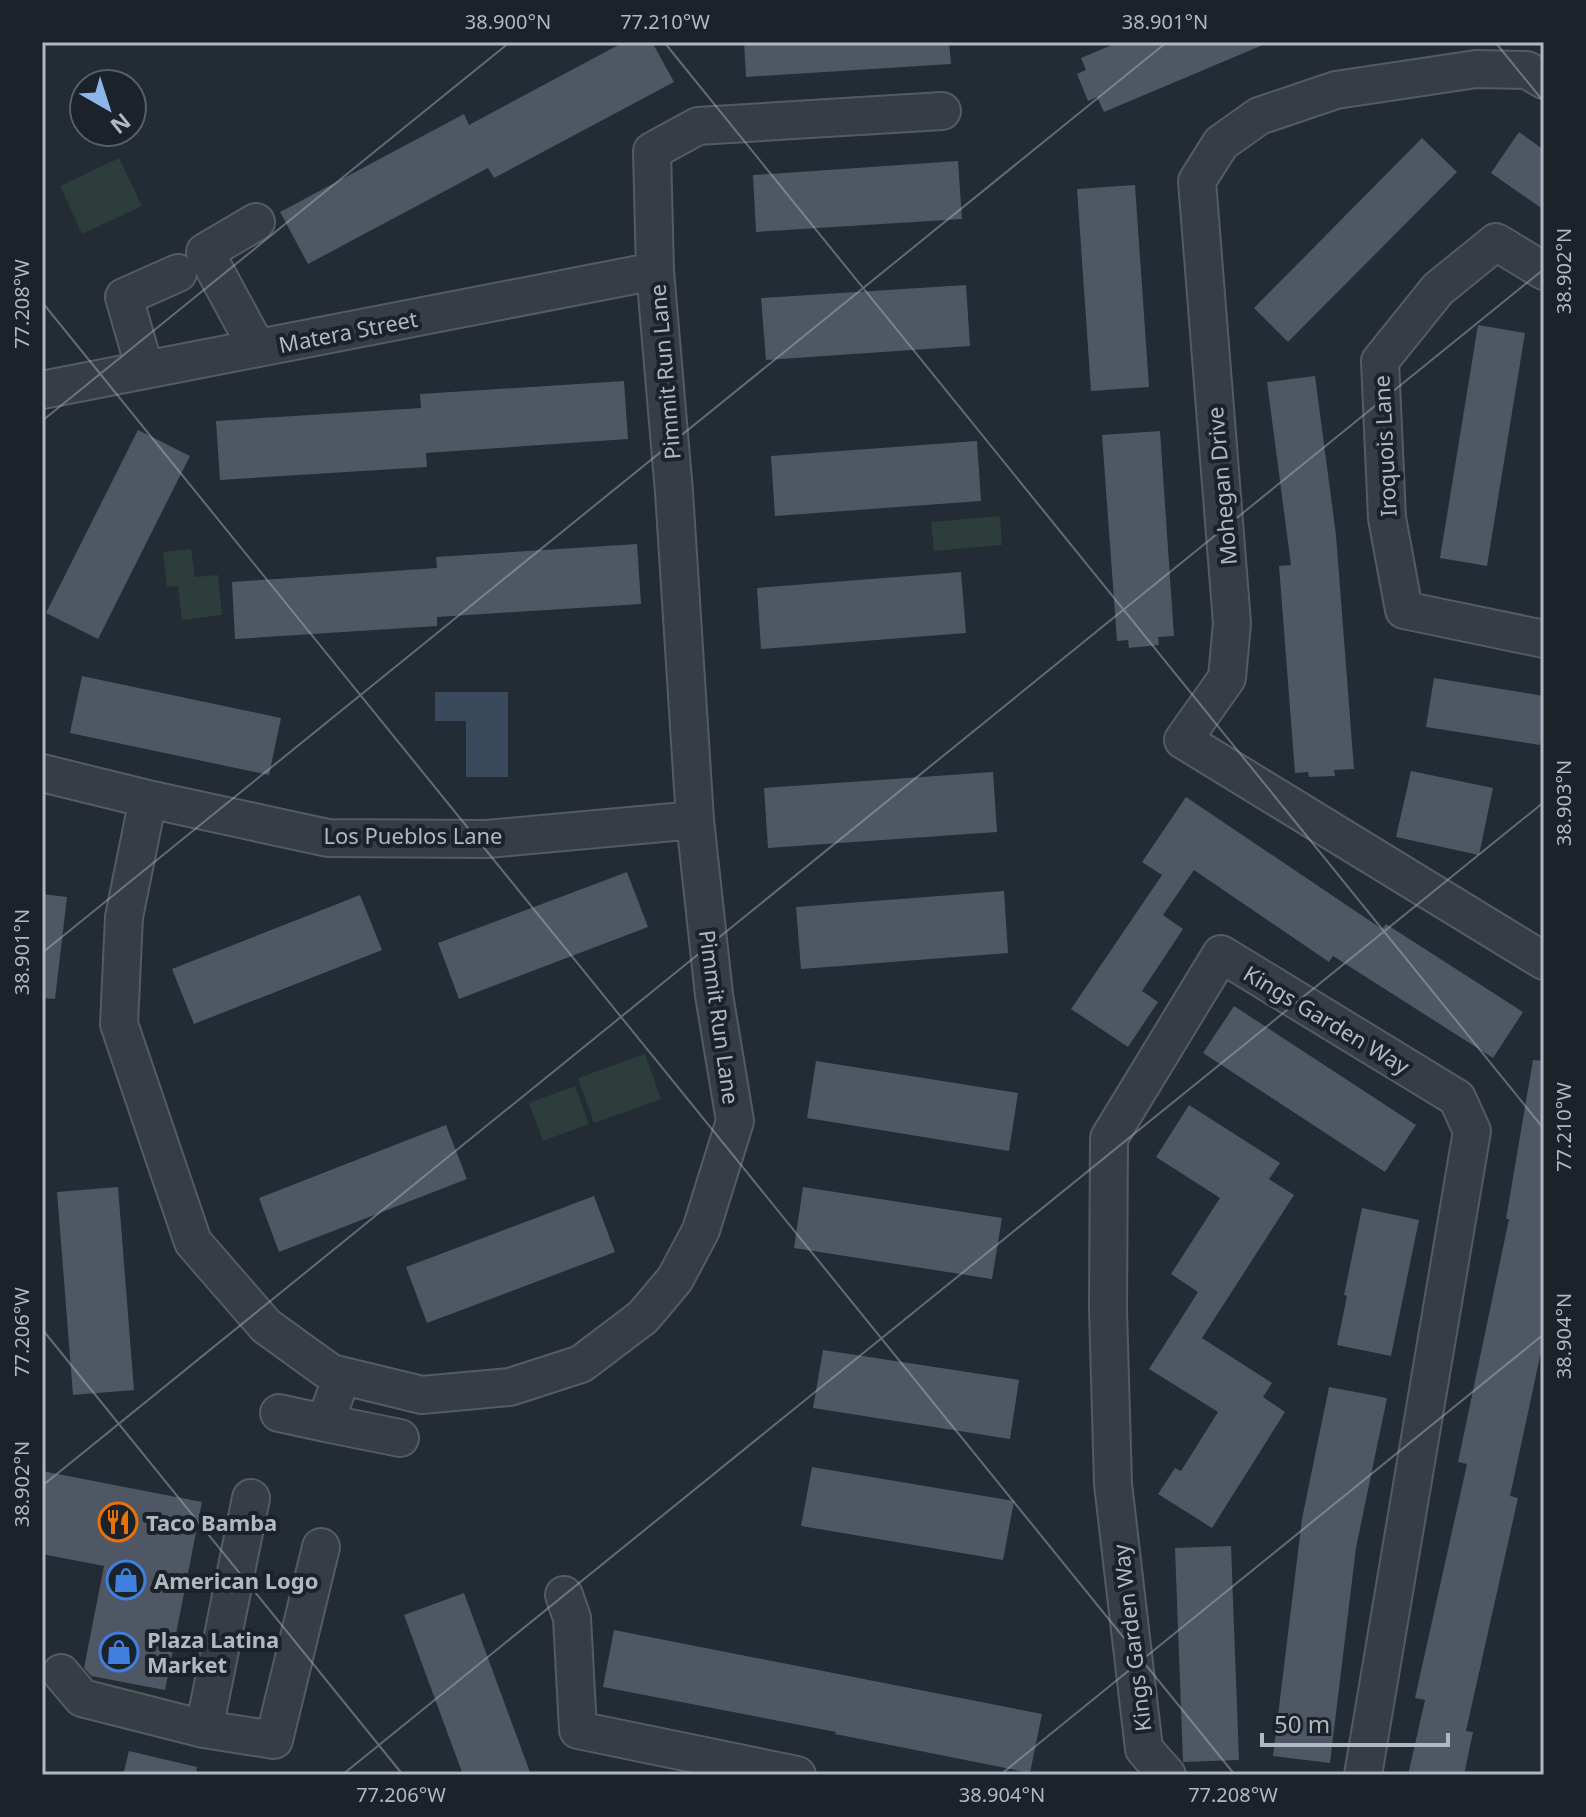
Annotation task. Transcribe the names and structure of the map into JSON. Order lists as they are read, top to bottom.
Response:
{
  "streets": {
    "street": [
      "Matera Street",
      "Pimmit Run Lane",
      "Iroquois Lane",
      "Mohegan Drive",
      "Los Pueblos Lane",
      "Kings Garden Way"
    ]
  },
  "crossings": [
    ["Matera Street", "Pimmit Run Lane"],
    ["Pimmit Run Lane", "Los Pueblos Lane"]
  ],
  "places": {
    "restaurant": ["Taco Bamba"],
    "shop": ["American Logo", "Plaza Latina Market"]
  },
  "scale_bar": "50 m",
  "north": "bottom right",
  "coordinates": [
    "38.900°N",
    "77.210°W",
    "38.901°N",
    "38.902°N",
    "77.208°W",
    "38.903°N",
    "77.206°W",
    "38.904°N"
  ]
}
